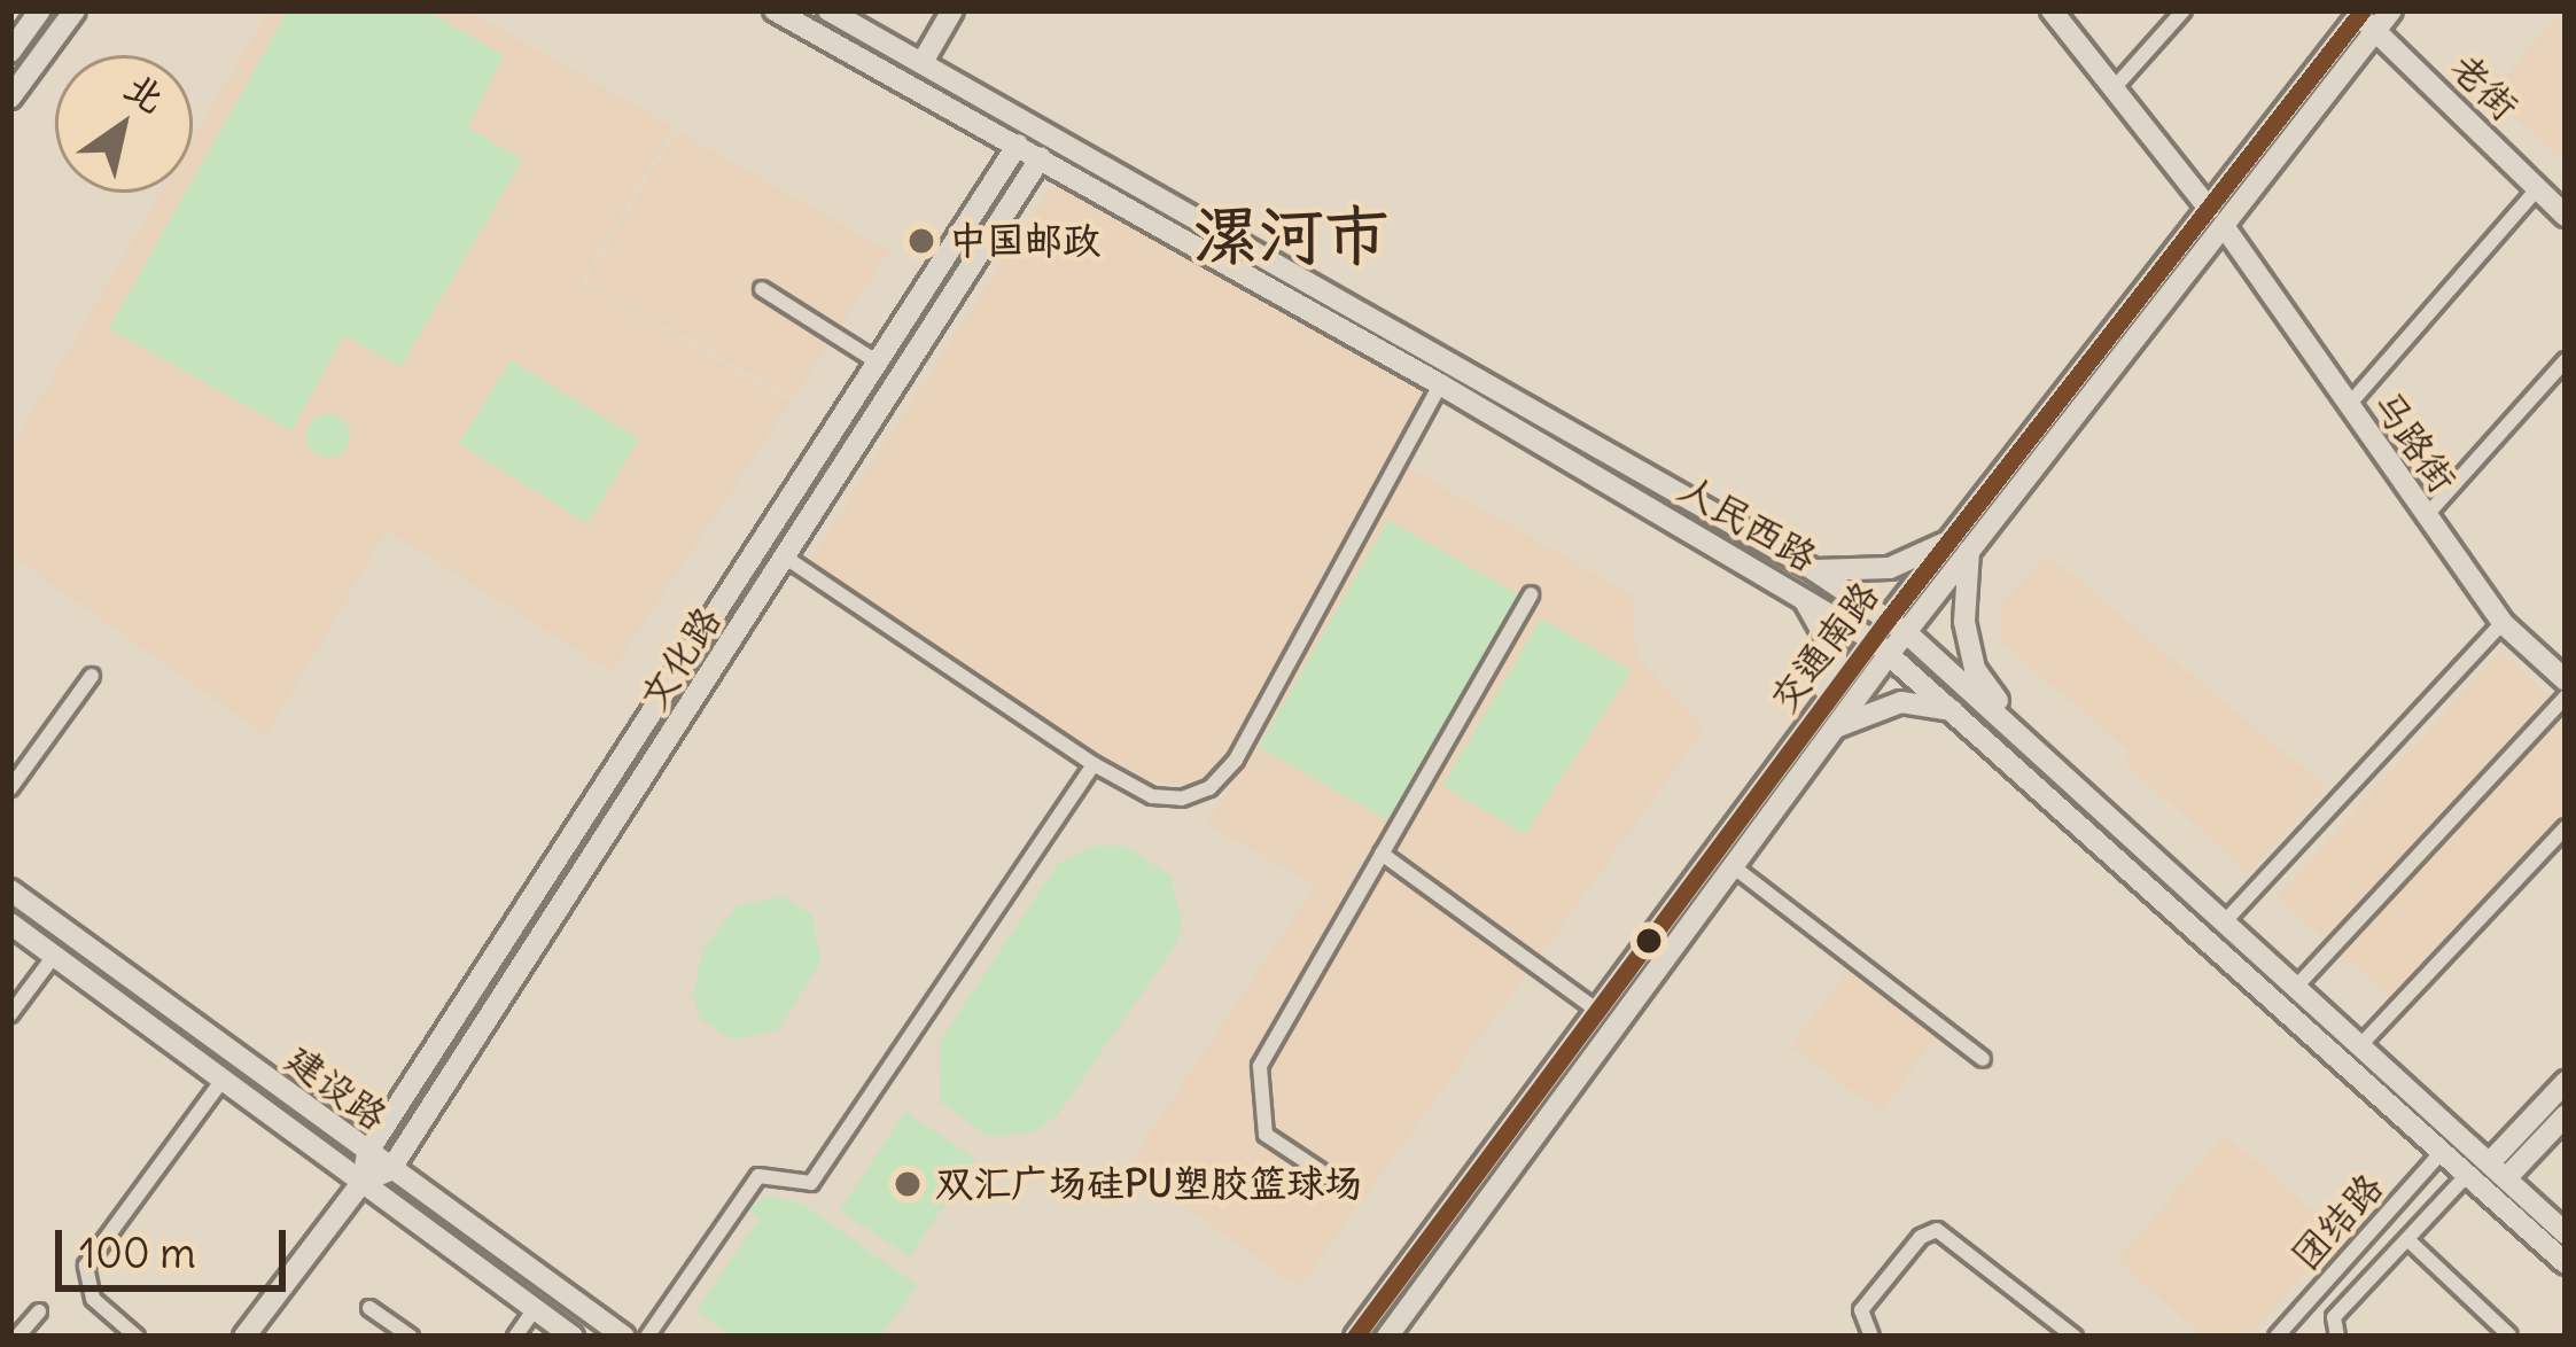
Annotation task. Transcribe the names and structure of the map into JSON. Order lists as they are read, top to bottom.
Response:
{
  "streets": {
    "main road": [
      "老街",
      "马路街",
      "人民西路",
      "交通南路",
      "文化路",
      "建设路"
    ],
    "street": ["团结路"]
  },
  "crossings": [
    ["老街", "交通南路"],
    ["马路街", "交通南路"],
    ["人民西路", "交通南路"],
    ["人民西路", "文化路"],
    ["人民西路", "团结路"],
    ["文化路", "建设路"]
  ],
  "districts": ["漯河市"],
  "places": ["中国邮政", "双汇广场硅PU塑胶篮球场"],
  "scale_bar": "100 m",
  "north": "top right"
}
